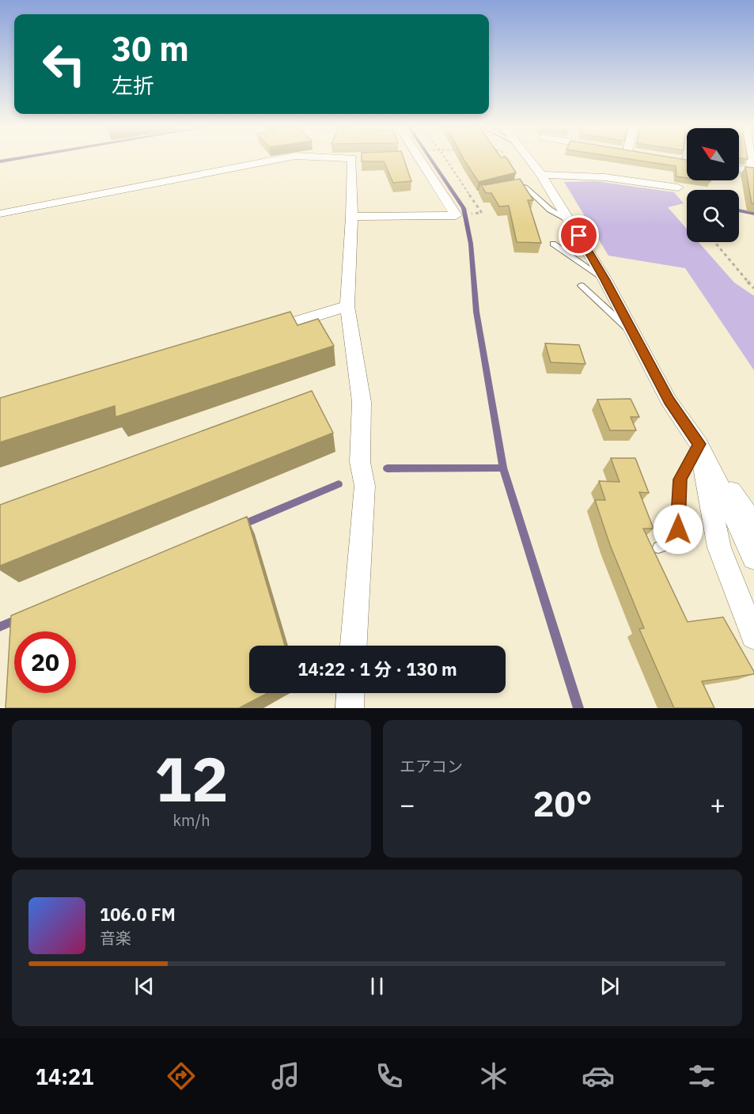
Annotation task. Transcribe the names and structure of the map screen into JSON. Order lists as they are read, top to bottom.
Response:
{
  "north": "top left",
  "page": {
    "turn": ["30 m", "左折"],
    "limit": "20",
    "trip": "14:22 · 1 分 · 130 m",
    "tile": [
      ["12", "km/h"],
      "エアコン"
    ],
    "heat": ["−", "20°", "+"],
    "song": ["106.0 FM", "音楽"],
    "tabs": "14:21"
  }
}
